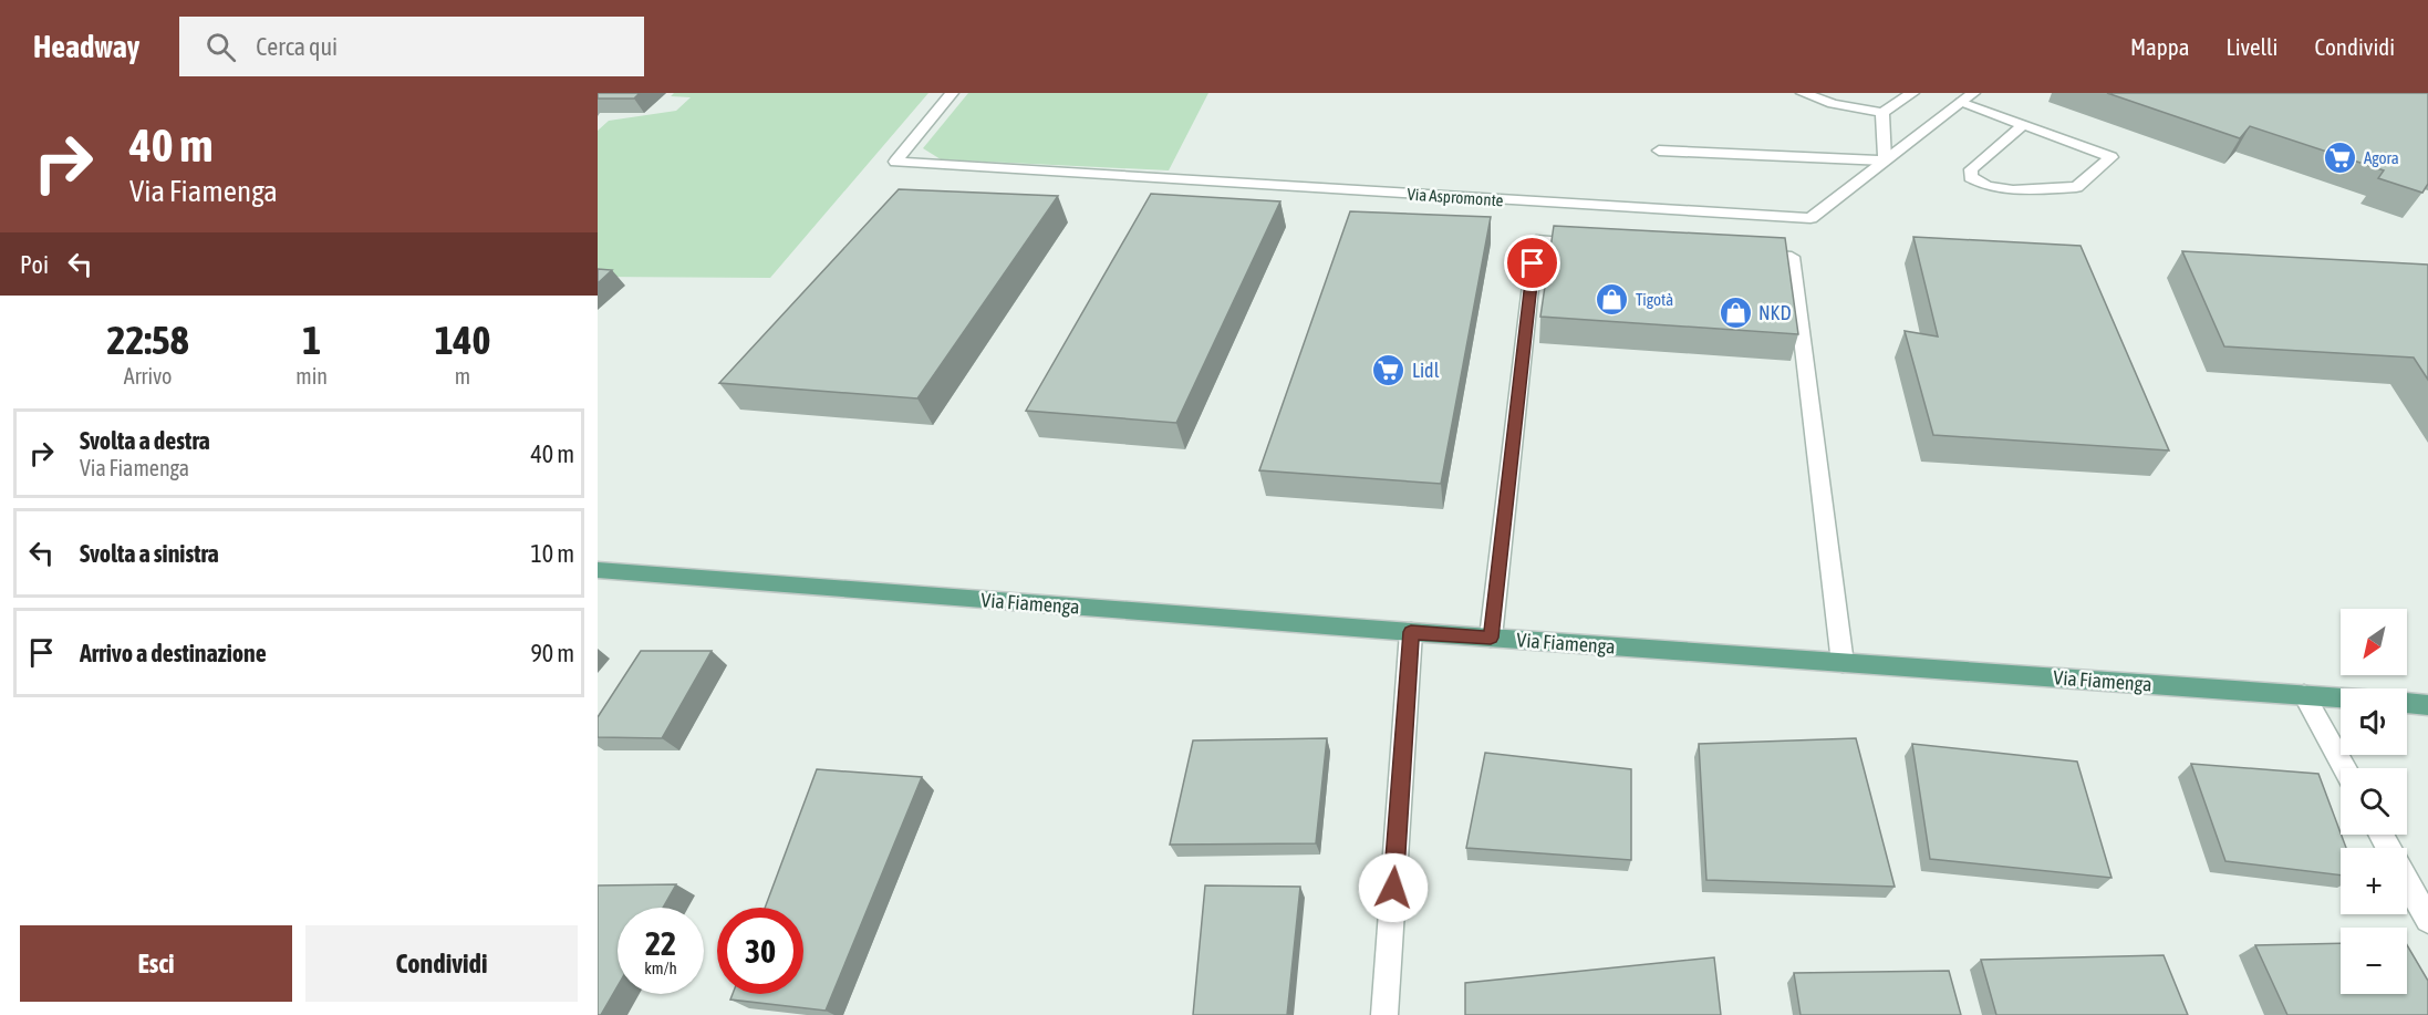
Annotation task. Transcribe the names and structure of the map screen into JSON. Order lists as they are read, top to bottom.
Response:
{
  "streets": {
    "main road": ["Via Fiamenga"],
    "street": ["Via Aspromonte"]
  },
  "places": {
    "supermarket": ["Agora", "Lidl"],
    "shop": ["Tigotà", "NKD"]
  },
  "north": "bottom left",
  "page": {
    "header": "Headway",
    "search": "Cerca qui",
    "nav": ["Mappa", "Livelli", "Condividi"],
    "turn": ["40 m", "Via Fiamenga"],
    "then": "Poi",
    "eta": [
      "22:58",
      "Arrivo",
      "1",
      "min",
      "140",
      "m"
    ],
    "list": [
      {
        "name": "Svolta a destra",
        "note": "Via Fiamenga",
        "value": "40 m"
      },
      {
        "name": "Svolta a sinistra",
        "value": "10 m"
      },
      {
        "name": "Arrivo a destinazione",
        "value": "90 m"
      }
    ],
    "map_buttons": ["+", "−"],
    "speed": "22 km/h",
    "limit": "30",
    "buttons": ["Esci", "Condividi"]
  }
}
